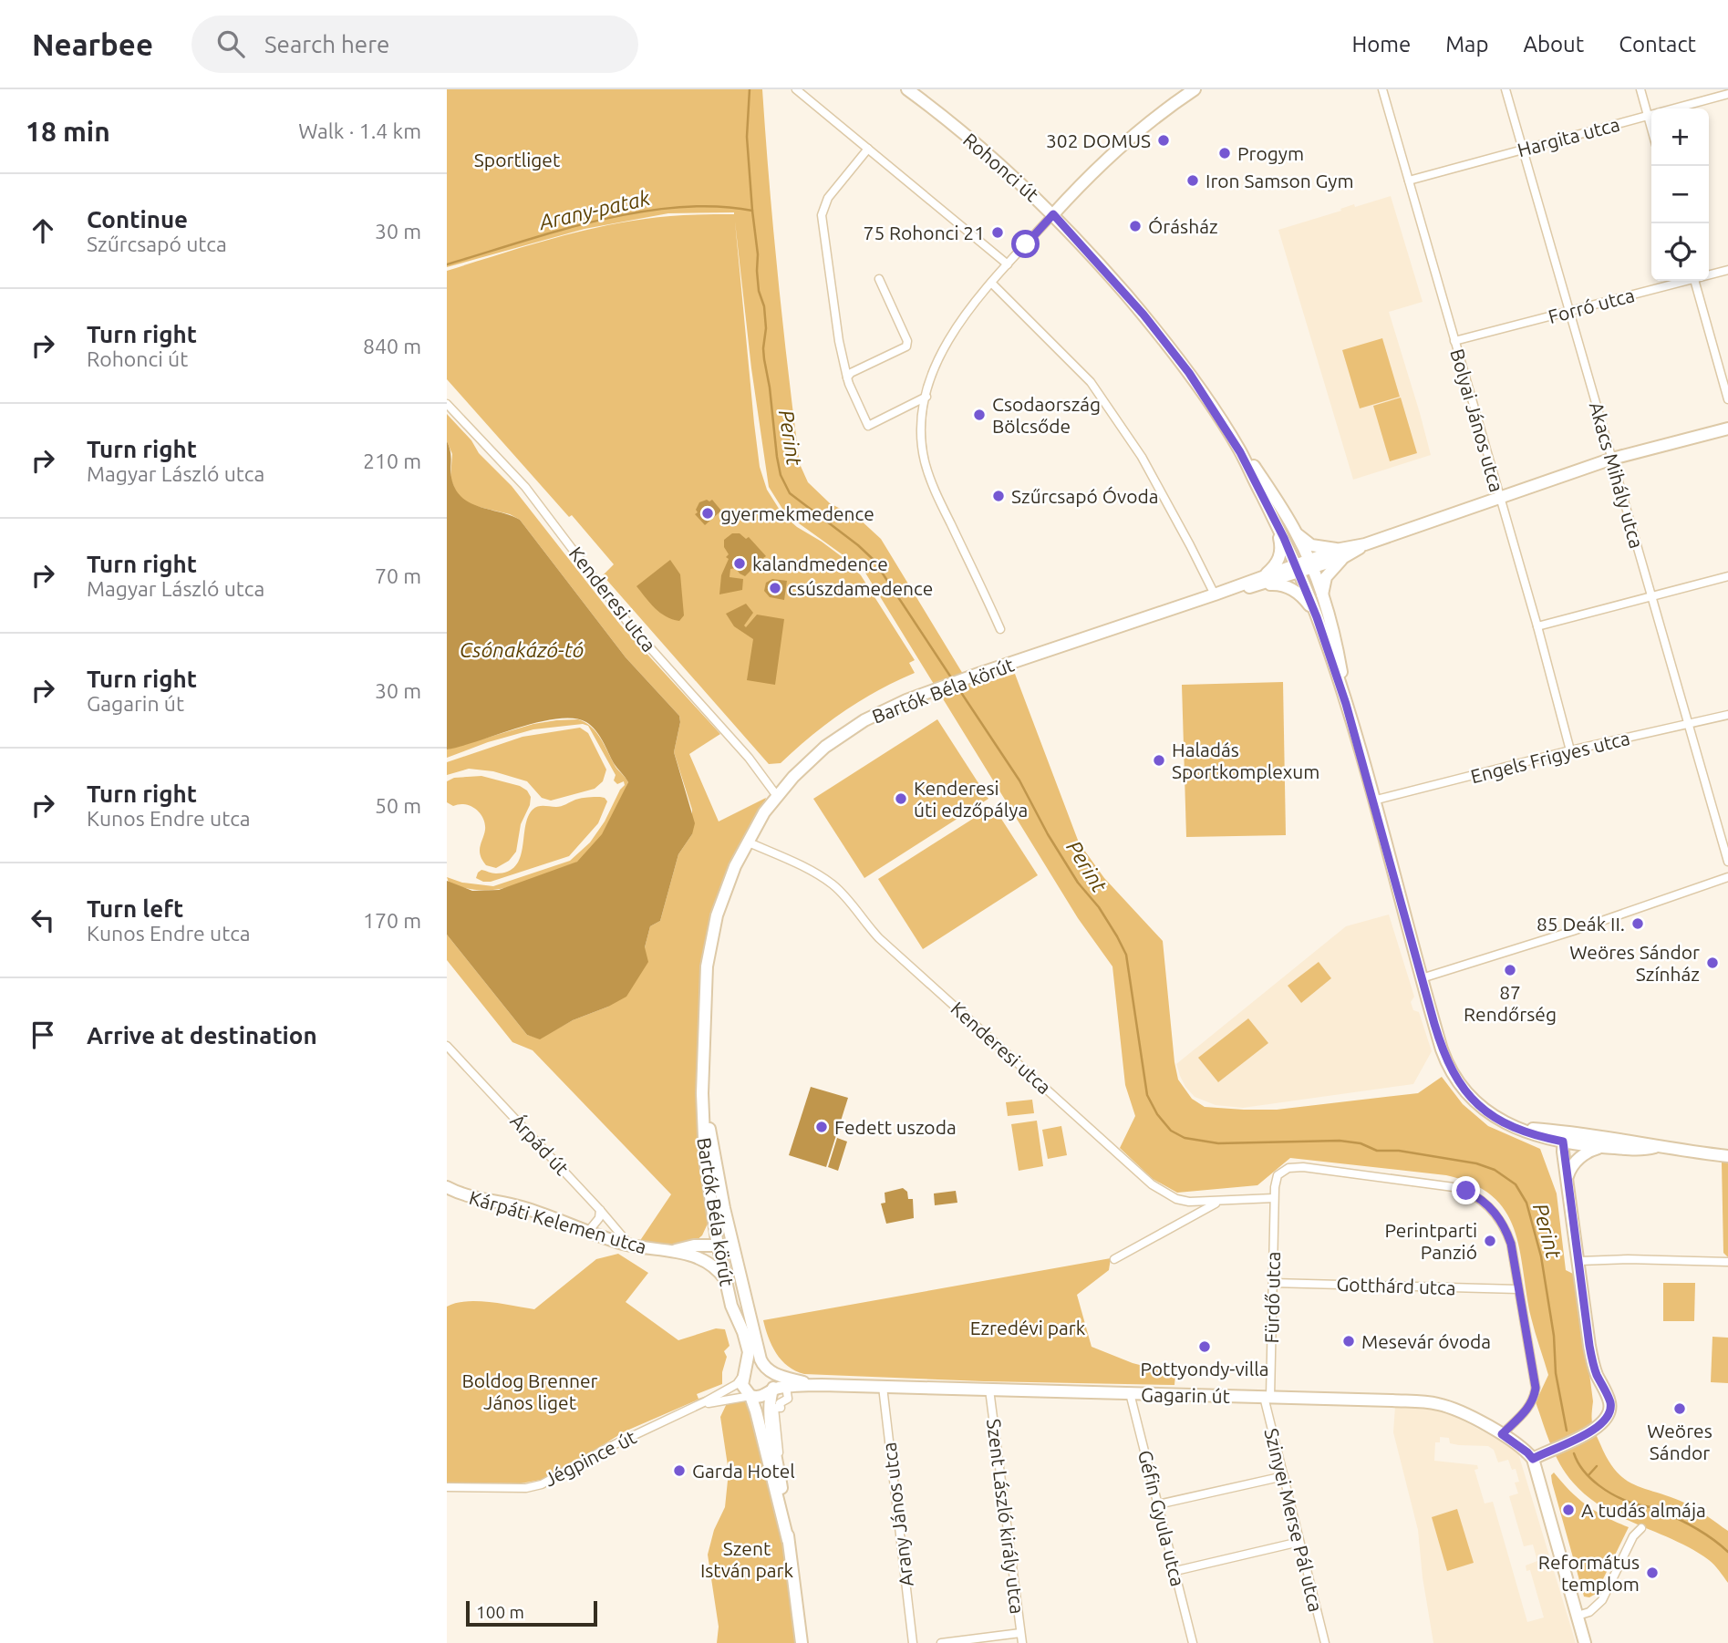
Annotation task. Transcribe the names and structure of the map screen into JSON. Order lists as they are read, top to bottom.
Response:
{
  "streets": {
    "street": [
      "Hargita utca",
      "Rohonci út",
      "Forró utca",
      "Bolyai János utca",
      "Akacs Mihály utca",
      "Kenderesi utca",
      "Bartók Béla körút",
      "Engels Frigyes utca",
      "Árpád út",
      "Kárpáti Kelemen utca",
      "Gotthárd utca",
      "Fürdő utca",
      "Gagarin út",
      "Jégpince út",
      "Arany János utca",
      "Szent László király utca",
      "Géfin Gyula utca",
      "Szinyei Merse Pál utca"
    ]
  },
  "crossings": [
    ["Hargita utca", "Bolyai János utca"],
    ["Hargita utca", "Akacs Mihály utca"],
    ["Rohonci út", "Bartók Béla körút"],
    ["Rohonci út", "Engels Frigyes utca"],
    ["Forró utca", "Bolyai János utca"],
    ["Forró utca", "Akacs Mihály utca"],
    ["Bolyai János utca", "Bartók Béla körút"],
    ["Bolyai János utca", "Engels Frigyes utca"],
    ["Akacs Mihály utca", "Bartók Béla körút"],
    ["Akacs Mihály utca", "Engels Frigyes utca"],
    ["Kenderesi utca", "Bartók Béla körút"],
    ["Kenderesi utca", "Fürdő utca"],
    ["Bartók Béla körút", "Kárpáti Kelemen utca"],
    ["Bartók Béla körút", "Gagarin út"],
    ["Bartók Béla körút", "Jégpince út"],
    ["Árpád út", "Kárpáti Kelemen utca"],
    ["Gotthárd utca", "Fürdő utca"],
    ["Fürdő utca", "Gagarin út"],
    ["Fürdő utca", "Szinyei Merse Pál utca"],
    ["Gagarin út", "Jégpince út"],
    ["Gagarin út", "Arany János utca"],
    ["Gagarin út", "Szent László király utca"],
    ["Gagarin út", "Géfin Gyula utca"],
    ["Gagarin út", "Szinyei Merse Pál utca"]
  ],
  "water": ["Arany-patak", "Perint", "Csónakázó-tó"],
  "parks": [
    "Sportliget",
    "Ezredévi park",
    "Boldog Brenner János liget",
    "Szent István park"
  ],
  "places": [
    "302 DOMUS",
    "Progym",
    "Iron Samson Gym",
    "Órásház",
    "75 Rohonci 21",
    "Csodaország Bölcsőde",
    "Szűrcsapó Óvoda",
    "gyermekmedence",
    "kalandmedence",
    "csúszdamedence",
    "Haladás Sportkomplexum",
    "Kenderesi úti edzőpálya",
    "85 Deák II.",
    "Weöres Sándor Színház",
    "87 Rendőrség",
    "Fedett uszoda",
    "Perintparti Panzió",
    "Mesevár óvoda",
    "Pottyondy-villa",
    "Weöres Sándor",
    "Garda Hotel",
    "A tudás almája",
    "Református templom"
  ],
  "scale_bar": "100 m",
  "page": {
    "header": "Nearbee",
    "search": "Search here",
    "nav": [
      "Home",
      "Map",
      "About",
      "Contact"
    ],
    "heading": ["18 min", "Walk · 1.4 km"],
    "map_buttons": ["+", "−"],
    "list": [
      ["Continue", "Szűrcsapó utca", "30 m"],
      ["Turn right", "Rohonci út", "840 m"],
      ["Turn right", "Magyar László utca", "210 m"],
      ["Turn right", "Magyar László utca", "70 m"],
      ["Turn right", "Gagarin út", "30 m"],
      ["Turn right", "Kunos Endre utca", "50 m"],
      ["Turn left", "Kunos Endre utca", "170 m"],
      "Arrive at destination"
    ],
    "scale": "100 m"
  }
}
